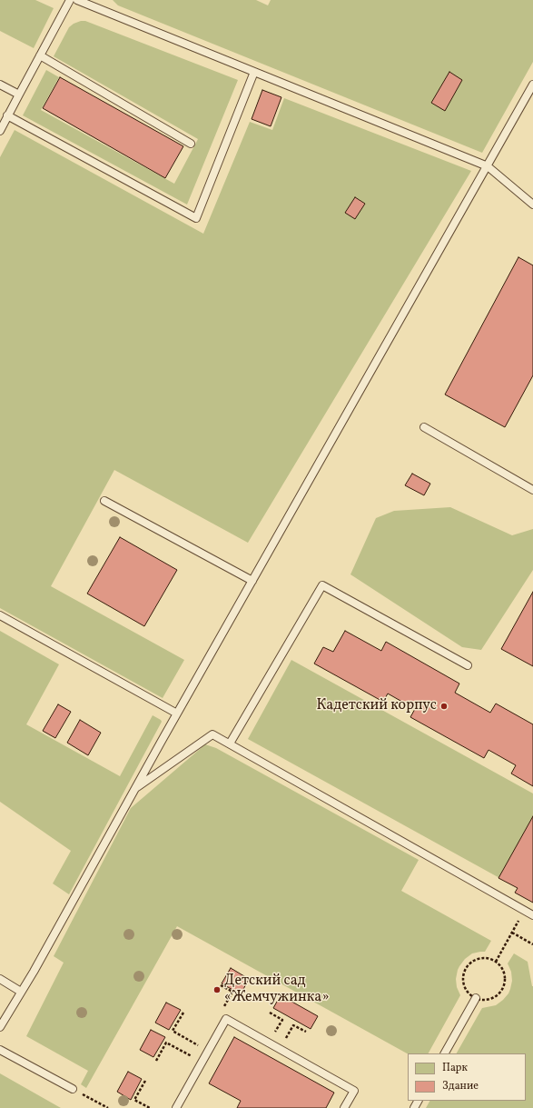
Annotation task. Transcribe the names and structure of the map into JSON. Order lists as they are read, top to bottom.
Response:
{
  "places": ["Кадетский корпус", "Детский сад «Жемчужинка»"],
  "legend": ["Парк", "Здание"]
}
